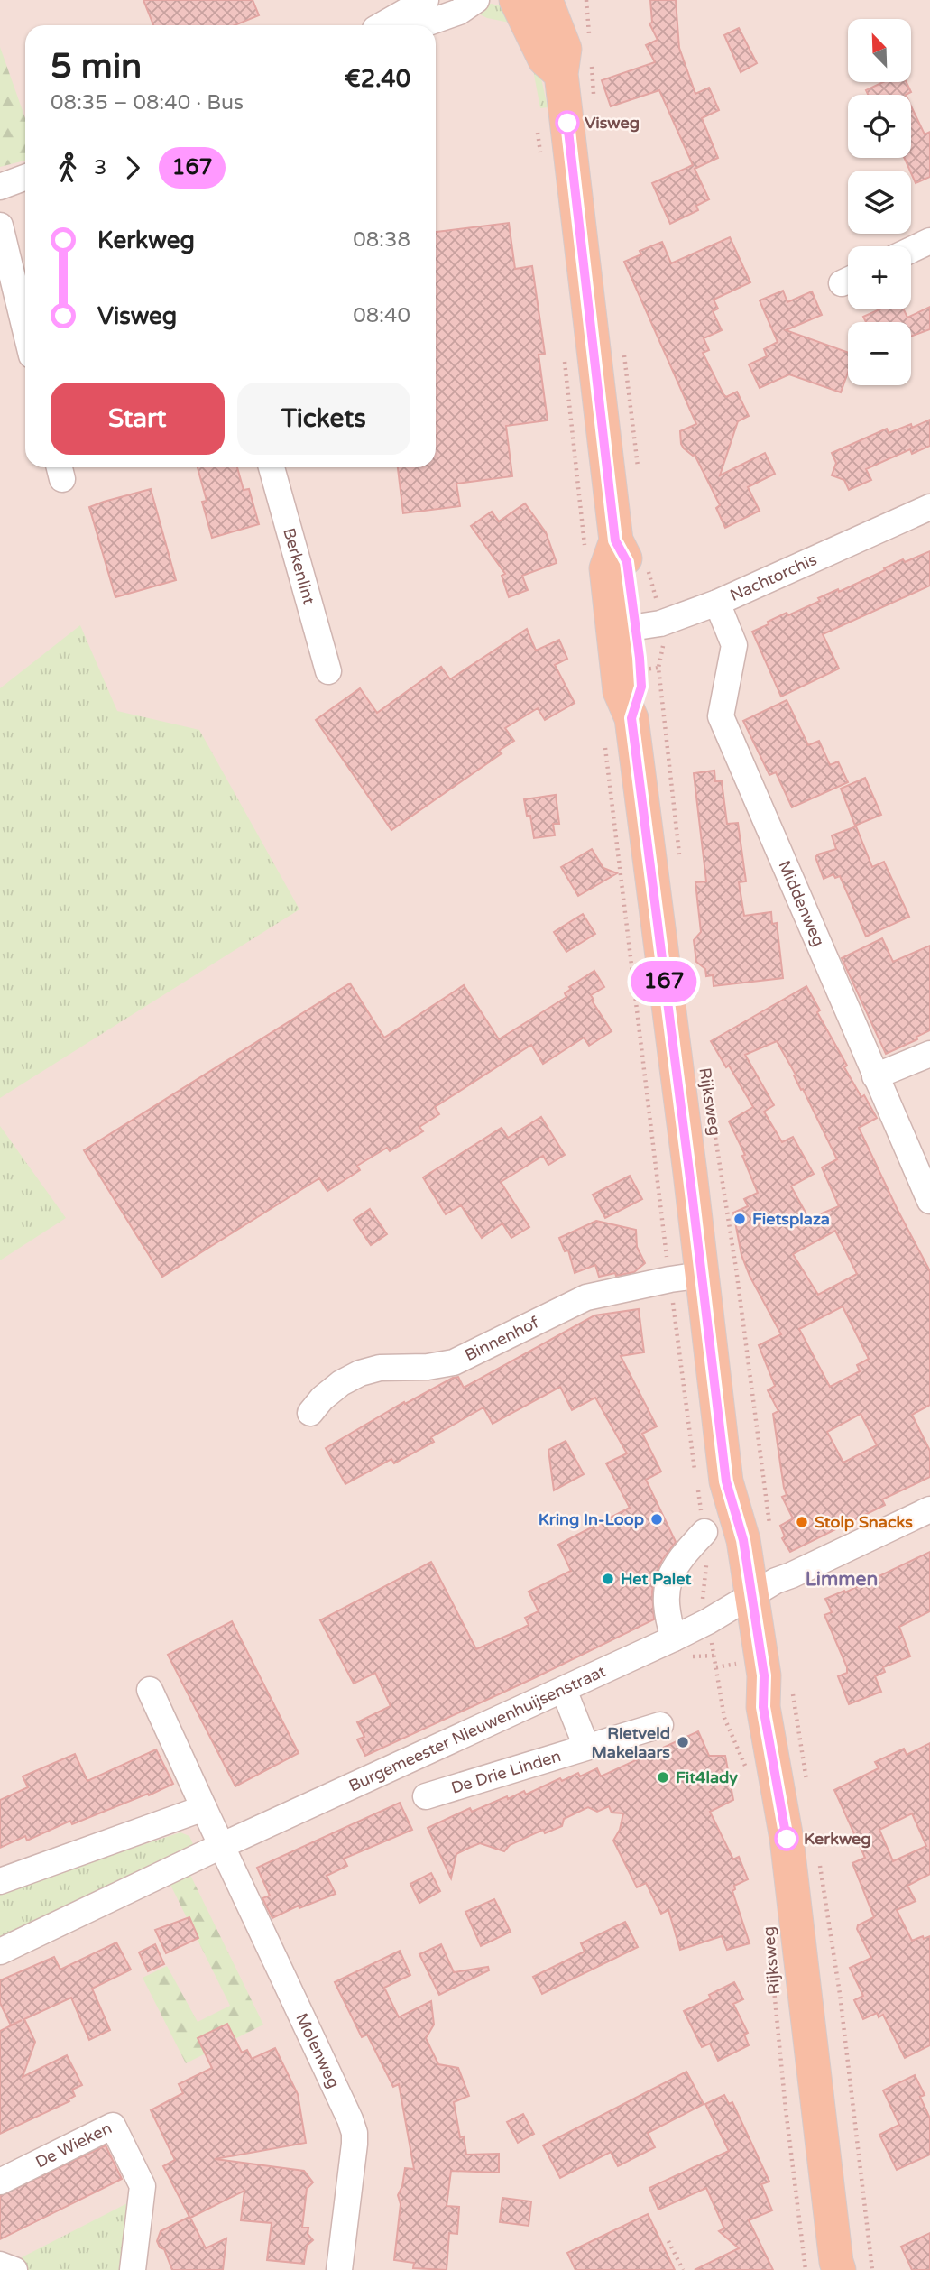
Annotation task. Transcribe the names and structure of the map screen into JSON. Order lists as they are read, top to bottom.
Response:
{
  "streets": {
    "main road": ["Rijksweg"],
    "street": [
      "Berkenlint",
      "Nachtorchis",
      "Middenweg",
      "Binnenhof",
      "Burgemeester Nieuwenhuijsenstraat",
      "De Drie Linden",
      "Molenweg",
      "De Wieken"
    ]
  },
  "crossings": [
    ["Nachtorchis", "Middenweg"],
    ["Nachtorchis", "Rijksweg"],
    ["Rijksweg", "Binnenhof"],
    ["Rijksweg", "Burgemeester Nieuwenhuijsenstraat"],
    ["Burgemeester Nieuwenhuijsenstraat", "Molenweg"]
  ],
  "districts": ["Limmen"],
  "places": [
    "Visweg",
    "Fietsplaza",
    "Kring In-Loop",
    "Stolp Snacks",
    "Het Palet",
    "Rietveld Makelaars",
    "Fit4lady",
    "Kerkweg"
  ],
  "lines": ["bus line 167"],
  "north": "top left",
  "page": {
    "on_map": "167",
    "map_buttons": ["+", "−"],
    "heading": ["5 min", "08:35 – 08:40 · Bus", "€2.40"],
    "legs": ["3", "167"],
    "list": [
      {
        "name": "Kerkweg",
        "value": "08:38"
      },
      {
        "name": "Visweg",
        "value": "08:40"
      }
    ],
    "buttons": ["Start", "Tickets"]
  }
}
